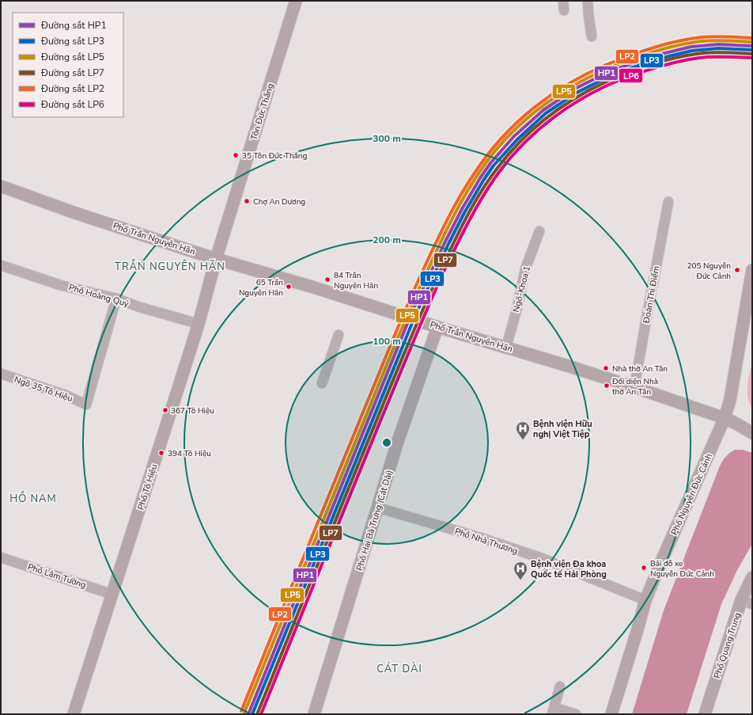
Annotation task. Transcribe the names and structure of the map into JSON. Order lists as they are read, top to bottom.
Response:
{
  "streets": {
    "main road": [
      "Tôn Đức Thắng",
      "Phố Trần Nguyên Hãn",
      "Phố Tô Hiệu",
      "Phố Nguyễn Đức Cảnh",
      "Phố Hai Bà Trưng (Cát Dài)",
      "Phố Quang Trung"
    ],
    "street": [
      "Ngõ-Khoa 1",
      "Đoàn Thị Điểm",
      "Phố Hoàng Quý",
      "Ngõ 35 Tô Hiệu",
      "Phố Nhà Thương",
      "Phố Lâm Tường"
    ]
  },
  "crossings": [
    ["Tôn Đức Thắng", "Phố Trần Nguyên Hãn"],
    ["Tôn Đức Thắng", "Phố Tô Hiệu"],
    ["Phố Trần Nguyên Hãn", "Ngõ-Khoa 1"],
    ["Phố Trần Nguyên Hãn", "Đoàn Thị Điểm"],
    ["Phố Trần Nguyên Hãn", "Phố Tô Hiệu"],
    ["Phố Trần Nguyên Hãn", "Phố Nguyễn Đức Cảnh"],
    ["Phố Trần Nguyên Hãn", "Phố Hai Bà Trưng (Cát Dài)"],
    ["Phố Hoàng Quý", "Ngõ 35 Tô Hiệu"],
    ["Phố Hoàng Quý", "Phố Tô Hiệu"],
    ["Phố Tô Hiệu", "Phố Lâm Tường"],
    ["Phố Nguyễn Đức Cảnh", "Phố Nhà Thương"],
    ["Phố Hai Bà Trưng (Cát Dài)", "Phố Nhà Thương"]
  ],
  "districts": ["TRẦN NGUYÊN HÃN", "HỒ NAM", "CÁT DÀI"],
  "places": {
    "other": [
      "35 Tôn Đức Thắng",
      "Chợ An Dương",
      "205 Nguyễn Đức Cảnh",
      "84 Trần Nguyên Hãn",
      "65 Trần Nguyên Hãn",
      "Nhà thờ An Tân",
      "Đối diện Nhà thờ An Tân",
      "367 Tô Hiệu",
      "394 Tô Hiệu",
      "Bãi đỗ xe Nguyễn Đức Cảnh"
    ],
    "hospital": ["Bệnh viện Hữu nghị Việt Tiệp", "Bệnh viện Đa khoa Quốc tế Hải Phòng"]
  },
  "lines": [
    "rail line LP2",
    "rail line LP5",
    "rail line HP1",
    "rail line LP3",
    "rail line LP7",
    "rail line LP6"
  ],
  "legend": [
    "Đường sắt HP1",
    "Đường sắt LP3",
    "Đường sắt LP5",
    "Đường sắt LP7",
    "Đường sắt LP2",
    "Đường sắt LP6"
  ],
  "rings": ["300 m", "200 m", "100 m"]
}
